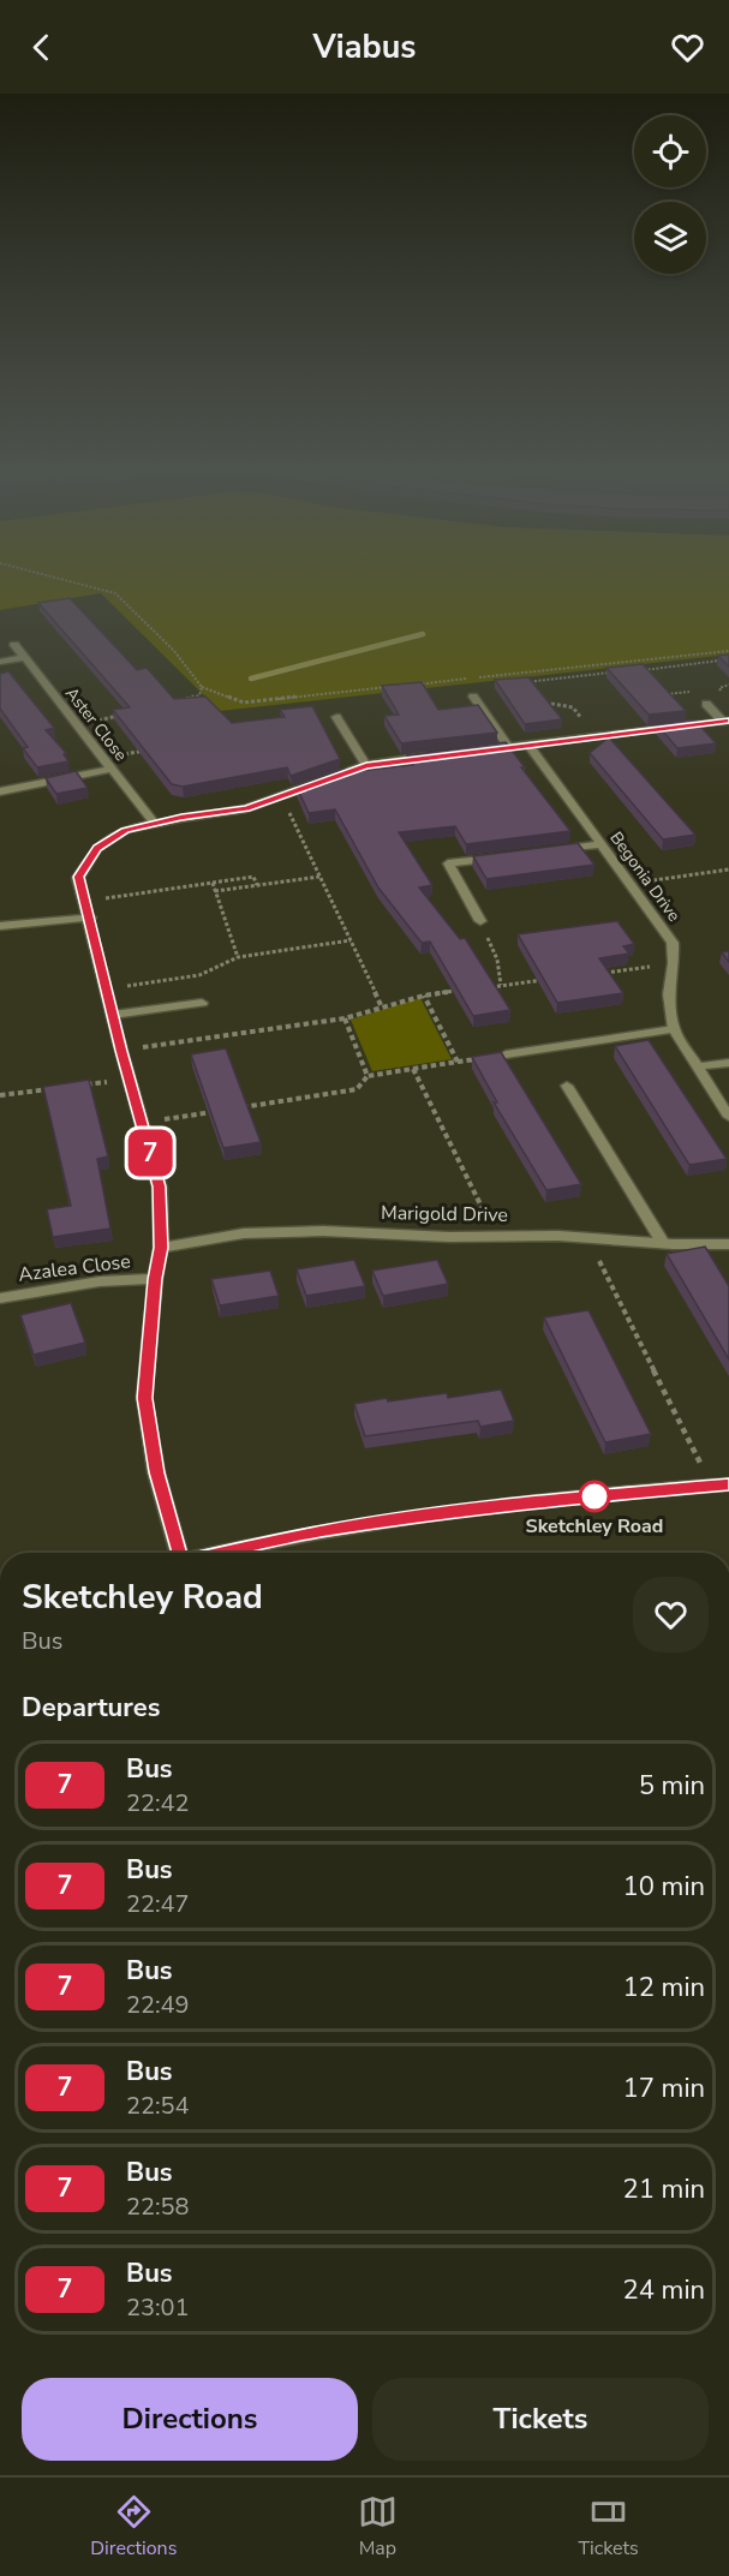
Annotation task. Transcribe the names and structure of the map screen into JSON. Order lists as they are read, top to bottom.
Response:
{
  "streets": {
    "street": [
      "Aster Close",
      "Begonia Drive",
      "Marigold Drive",
      "Azalea Close"
    ]
  },
  "places": ["Sketchley Road"],
  "lines": ["bus line 7"],
  "page": {
    "header": "Viabus",
    "on_map": "7",
    "heading": [
      ["Sketchley Road", "Bus"],
      "Departures"
    ],
    "list": [
      {
        "mark": "7",
        "name": "Bus",
        "note": "22:42",
        "value": "5 min"
      },
      {
        "mark": "7",
        "name": "Bus",
        "note": "22:47",
        "value": "10 min"
      },
      {
        "mark": "7",
        "name": "Bus",
        "note": "22:49",
        "value": "12 min"
      },
      {
        "mark": "7",
        "name": "Bus",
        "note": "22:54",
        "value": "17 min"
      },
      {
        "mark": "7",
        "name": "Bus",
        "note": "22:58",
        "value": "21 min"
      },
      {
        "mark": "7",
        "name": "Bus",
        "note": "23:01",
        "value": "24 min"
      }
    ],
    "buttons": ["Directions", "Tickets"],
    "tabs": ["Directions", "Map", "Tickets"]
  }
}
